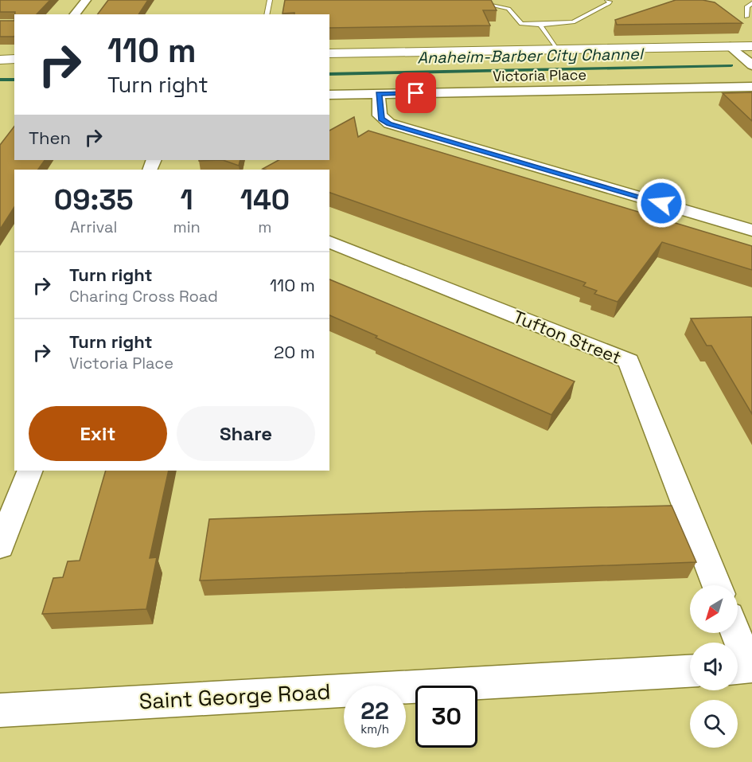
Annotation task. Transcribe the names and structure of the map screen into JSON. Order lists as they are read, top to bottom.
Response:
{
  "streets": {
    "street": ["Victoria Place", "Tufton Street", "Saint George Road"]
  },
  "water": ["Anaheim-Barber City Channel"],
  "north": "bottom left",
  "page": {
    "turn": ["110 m", "Turn right"],
    "then": "Then",
    "eta": [
      "09:35",
      "Arrival",
      "1",
      "min",
      "140",
      "m"
    ],
    "list": [
      {
        "name": "Turn right",
        "note": "Charing Cross Road",
        "value": "110 m"
      },
      {
        "name": "Turn right",
        "note": "Victoria Place",
        "value": "20 m"
      }
    ],
    "buttons": ["Exit", "Share"],
    "speed": "22 km/h",
    "limit": "30"
  }
}
